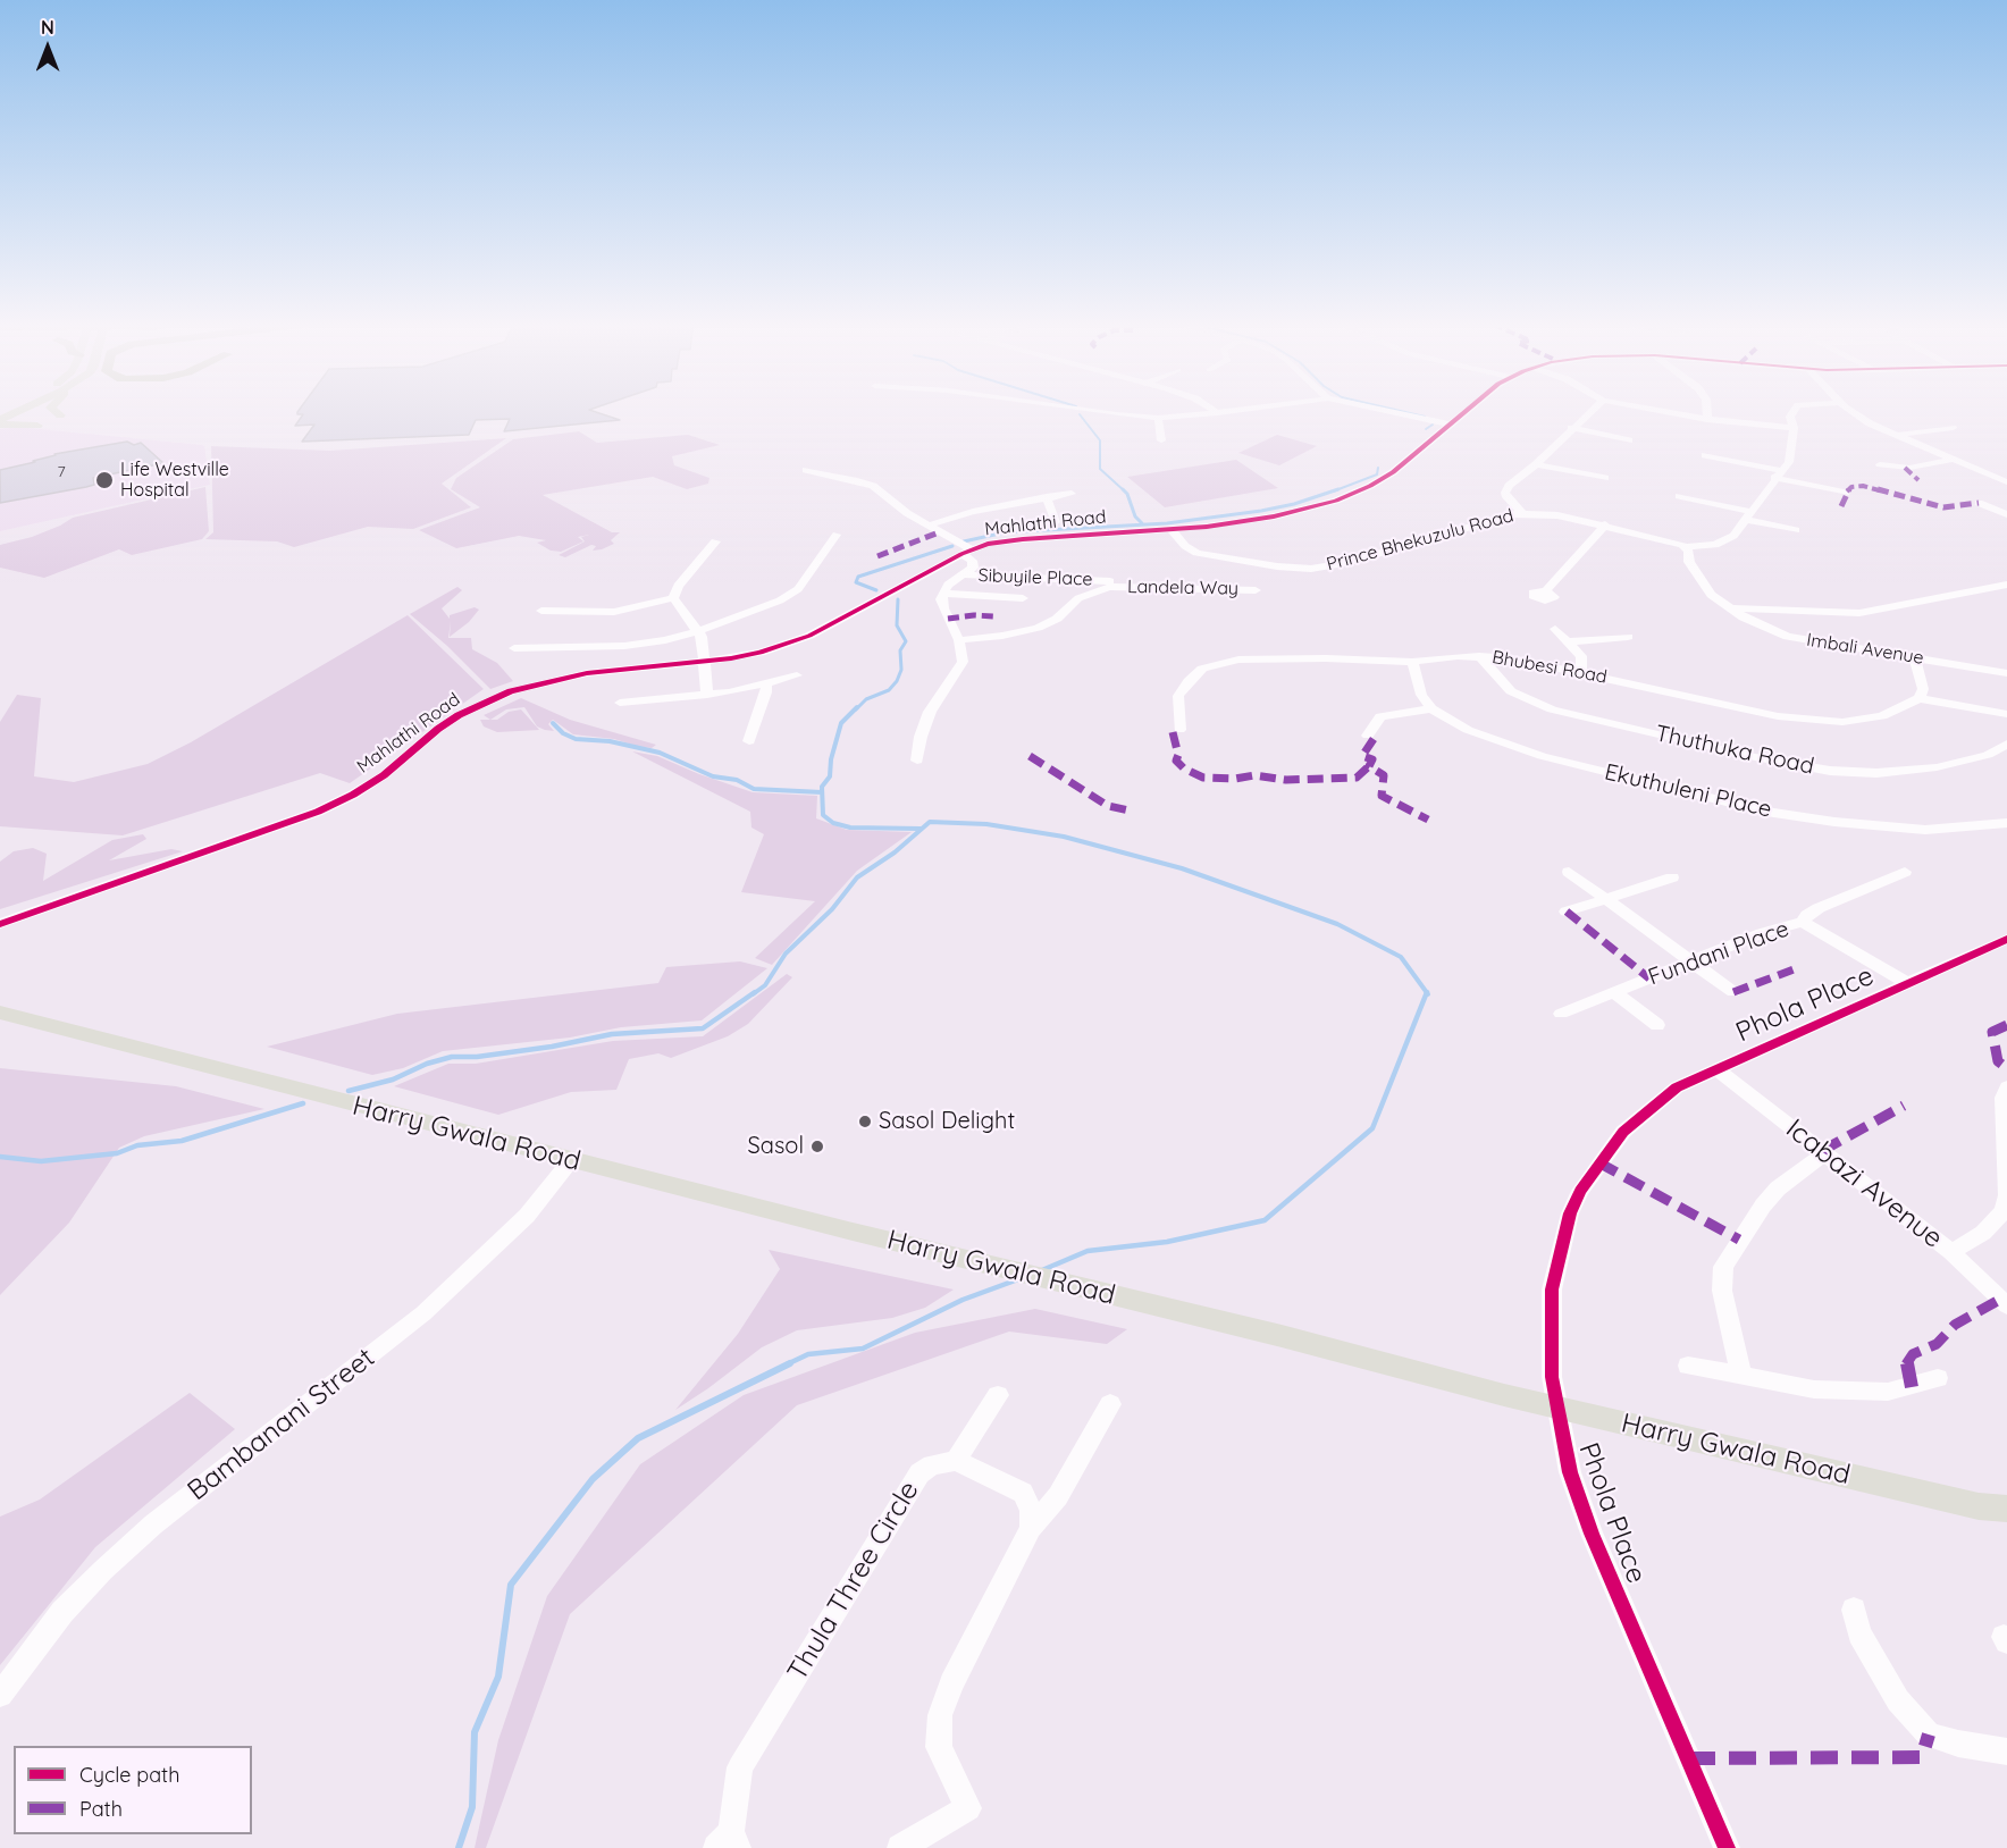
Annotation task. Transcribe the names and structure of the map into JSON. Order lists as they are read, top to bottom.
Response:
{
  "streets": {
    "main road": ["Harry Gwala Road"],
    "street": [
      "Mahlathi Road",
      "Prince Bhekuzulu Road",
      "Sibuyile Place",
      "Landela Way",
      "Imbali Avenue",
      "Bhubesi Road",
      "Thuthuka Road",
      "Ekuthuleni Place",
      "Fundani Place",
      "Phola Place",
      "Icabazi Avenue",
      "Bambanani Street",
      "Thula Three Circle"
    ]
  },
  "crossings": [
    ["Mahlathi Road", "Prince Bhekuzulu Road"],
    ["Sibuyile Place", "Landela Way"],
    ["Bhubesi Road", "Thuthuka Road"],
    ["Fundani Place", "Phola Place"],
    ["Phola Place", "Icabazi Avenue"],
    ["Harry Gwala Road", "Bambanani Street"]
  ],
  "places": ["Life Westville Hospital", "Sasol Delight", "Sasol"],
  "house_numbers": ["7"],
  "legend": ["Cycle path", "Path"],
  "north": "top"
}
